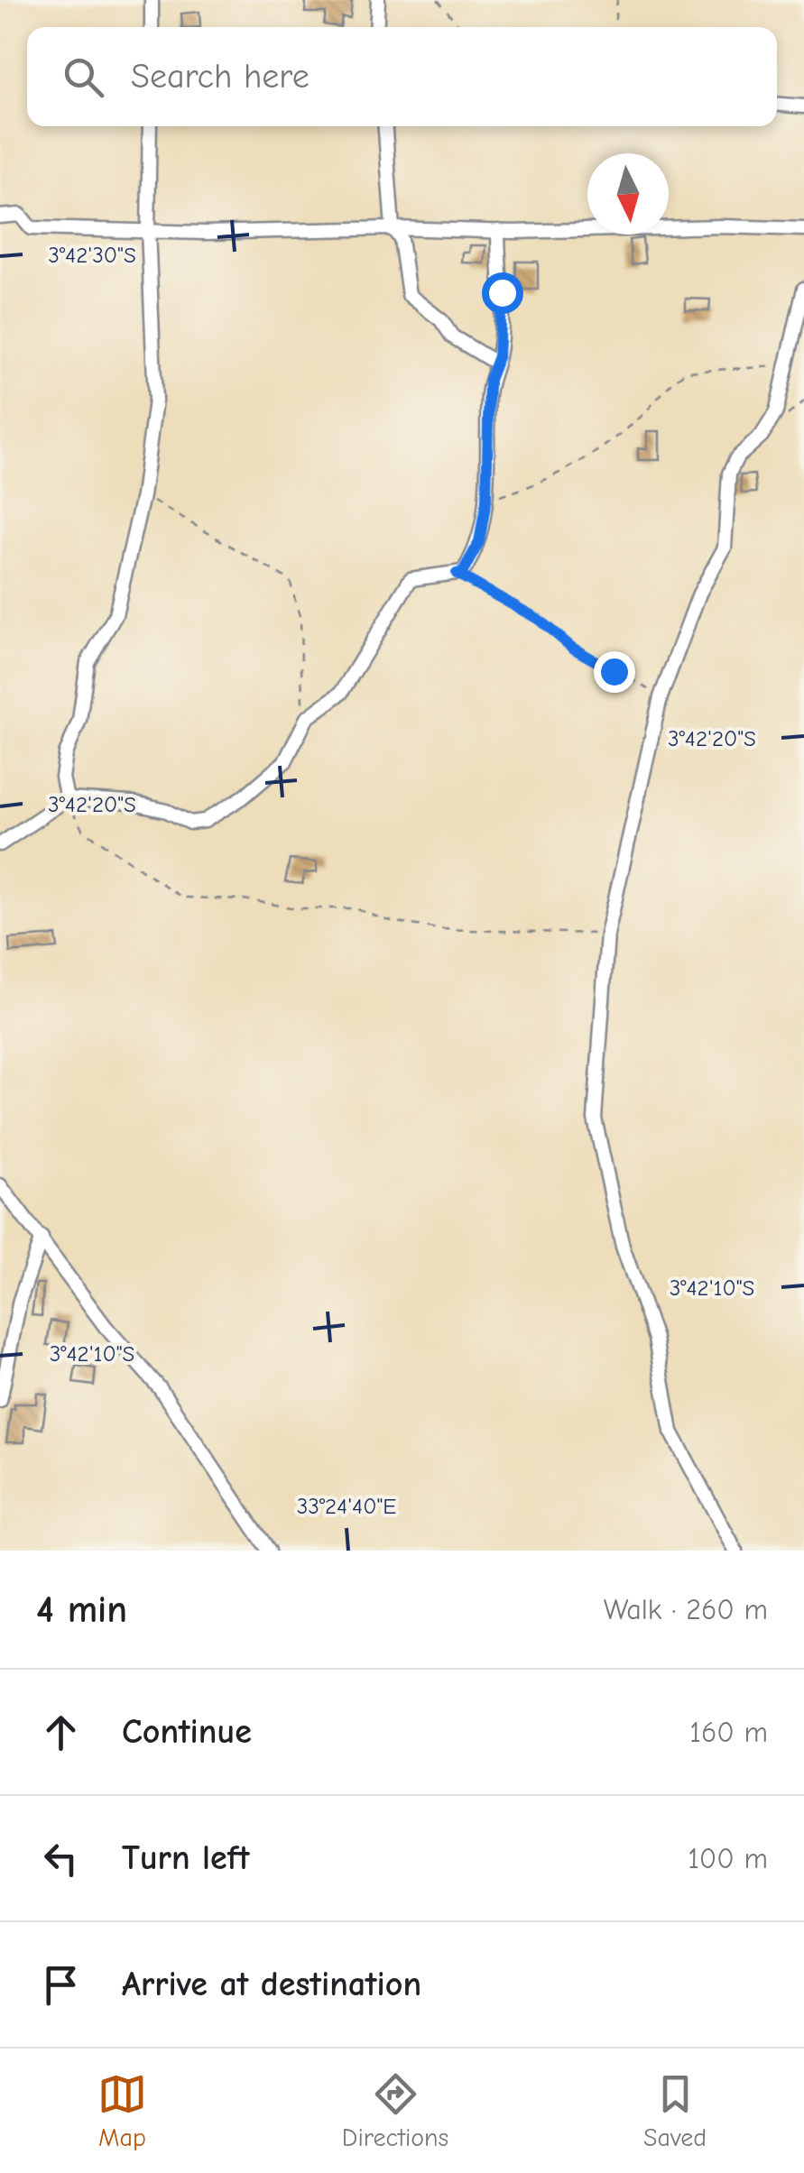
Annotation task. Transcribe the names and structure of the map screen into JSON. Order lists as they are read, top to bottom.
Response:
{
  "north": "bottom",
  "page": {
    "search": "Search here",
    "heading": ["4 min", "Walk · 260 m"],
    "list": [
      ["Continue", "160 m"],
      ["Turn left", "100 m"],
      "Arrive at destination"
    ],
    "nav": ["Map", "Directions", "Saved"]
  },
  "coordinates": [
    "3°42'30\"S",
    "3°42'20\"S",
    "3°42'10\"S",
    "33°24'40\"E"
  ]
}
